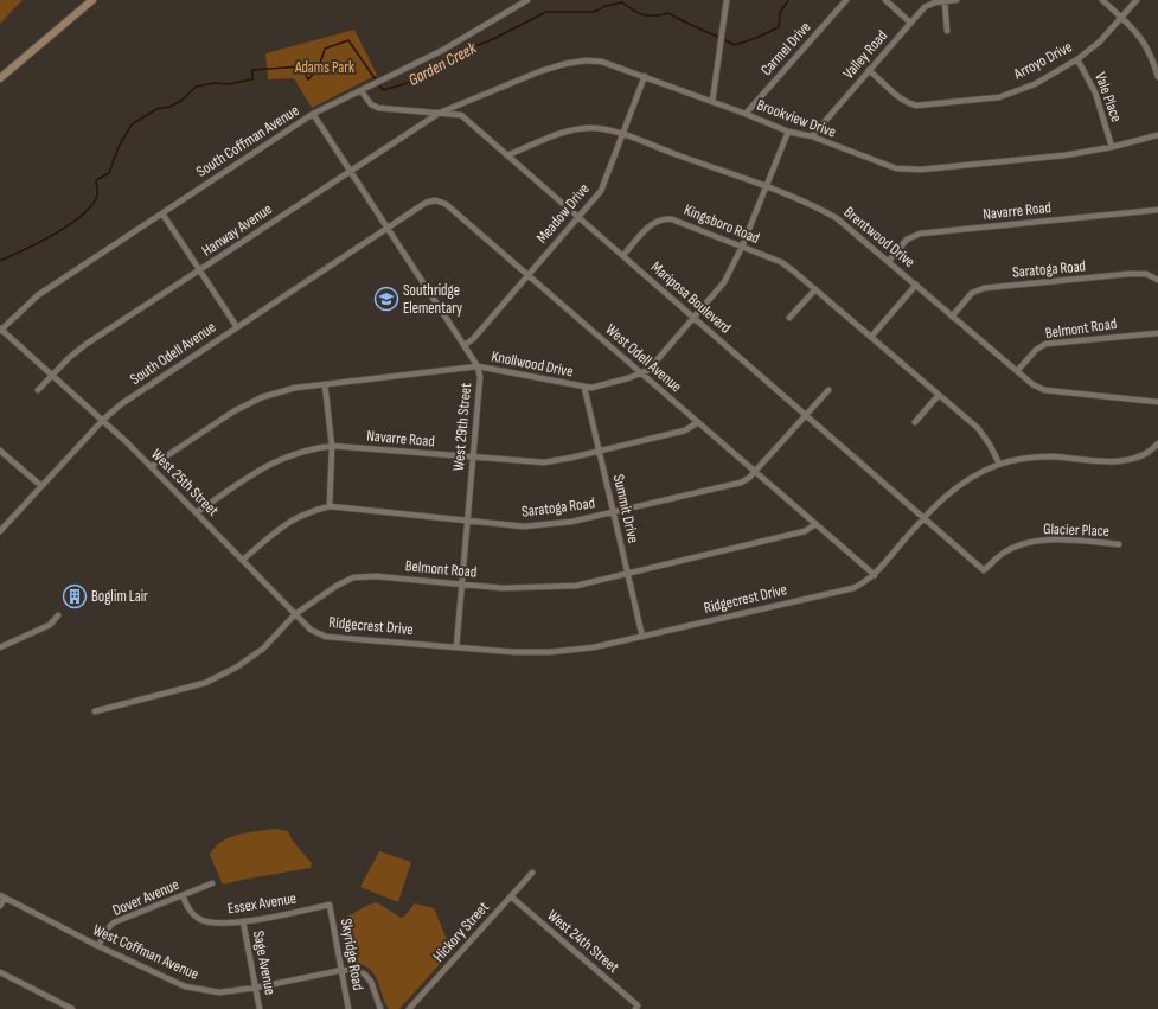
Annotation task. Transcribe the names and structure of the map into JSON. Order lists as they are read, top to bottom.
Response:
{
  "streets": {
    "street": [
      "Carmel Drive",
      "Valley Road",
      "Arroyo Drive",
      "Vale Place",
      "Brookview Drive",
      "South Coffman Avenue",
      "Navarre Road",
      "Meadow Drive",
      "Kingsboro Road",
      "Hanway Avenue",
      "Brentwood Drive",
      "Saratoga Road",
      "Mariposa Boulevard",
      "Belmont Road",
      "South Odell Avenue",
      "West Odell Avenue",
      "Knollwood Drive",
      "West 29th Street",
      "West 25th Street",
      "Summit Drive",
      "Glacier Place",
      "Ridgecrest Drive",
      "Dover Avenue",
      "Essex Avenue",
      "Hickory Street",
      "West 24th Street",
      "West Coffman Avenue",
      "Skyridge Road",
      "Sage Avenue"
    ]
  },
  "crossings": [
    ["Carmel Drive", "Brookview Drive"],
    ["Valley Road", "Arroyo Drive"],
    ["Valley Road", "Brookview Drive"],
    ["Arroyo Drive", "Vale Place"],
    ["Vale Place", "Brookview Drive"],
    ["Brookview Drive", "Meadow Drive"],
    ["Brookview Drive", "Hanway Avenue"],
    ["Brookview Drive", "Mariposa Boulevard"],
    ["Brookview Drive", "Knollwood Drive"],
    ["South Coffman Avenue", "Mariposa Boulevard"],
    ["South Coffman Avenue", "West 29th Street"],
    ["South Coffman Avenue", "West 25th Street"],
    ["Navarre Road", "Brentwood Drive"],
    ["Navarre Road", "West Odell Avenue"],
    ["Navarre Road", "West 29th Street"],
    ["Navarre Road", "West 25th Street"],
    ["Navarre Road", "Summit Drive"],
    ["Meadow Drive", "Brentwood Drive"],
    ["Meadow Drive", "Mariposa Boulevard"],
    ["Meadow Drive", "West Odell Avenue"],
    ["Meadow Drive", "West 29th Street"],
    ["Kingsboro Road", "Mariposa Boulevard"],
    ["Kingsboro Road", "Knollwood Drive"],
    ["Kingsboro Road", "Ridgecrest Drive"],
    ["Hanway Avenue", "Mariposa Boulevard"],
    ["Hanway Avenue", "West 29th Street"],
    ["Hanway Avenue", "West 25th Street"],
    ["Brentwood Drive", "Saratoga Road"],
    ["Brentwood Drive", "Mariposa Boulevard"],
    ["Brentwood Drive", "Belmont Road"],
    ["Brentwood Drive", "Knollwood Drive"],
    ["Saratoga Road", "Mariposa Boulevard"],
    ["Saratoga Road", "West Odell Avenue"],
    ["Saratoga Road", "West 29th Street"],
    ["Saratoga Road", "West 25th Street"],
    ["Saratoga Road", "Summit Drive"],
    ["Mariposa Boulevard", "Knollwood Drive"],
    ["Mariposa Boulevard", "Glacier Place"],
    ["Mariposa Boulevard", "Ridgecrest Drive"],
    ["Belmont Road", "West Odell Avenue"],
    ["Belmont Road", "West 29th Street"],
    ["Belmont Road", "West 25th Street"],
    ["Belmont Road", "Summit Drive"],
    ["Belmont Road", "Ridgecrest Drive"],
    ["South Odell Avenue", "West Odell Avenue"],
    ["South Odell Avenue", "West 29th Street"],
    ["South Odell Avenue", "West 25th Street"],
    ["West Odell Avenue", "Knollwood Drive"],
    ["West Odell Avenue", "West 29th Street"],
    ["West Odell Avenue", "Ridgecrest Drive"],
    ["Knollwood Drive", "West 29th Street"],
    ["Knollwood Drive", "West 25th Street"],
    ["Knollwood Drive", "Summit Drive"],
    ["West 29th Street", "Ridgecrest Drive"],
    ["West 25th Street", "Ridgecrest Drive"],
    ["Summit Drive", "Ridgecrest Drive"],
    ["Dover Avenue", "Essex Avenue"],
    ["Dover Avenue", "West Coffman Avenue"],
    ["Essex Avenue", "Skyridge Road"],
    ["Essex Avenue", "Sage Avenue"],
    ["Hickory Street", "West 24th Street"],
    ["West Coffman Avenue", "Skyridge Road"],
    ["West Coffman Avenue", "Sage Avenue"]
  ],
  "water": ["Garden Creek"],
  "parks": ["Adams Park"],
  "places": {
    "school or university": ["Southridge Elementary"],
    "building": ["Boglim Lair"]
  }
}
